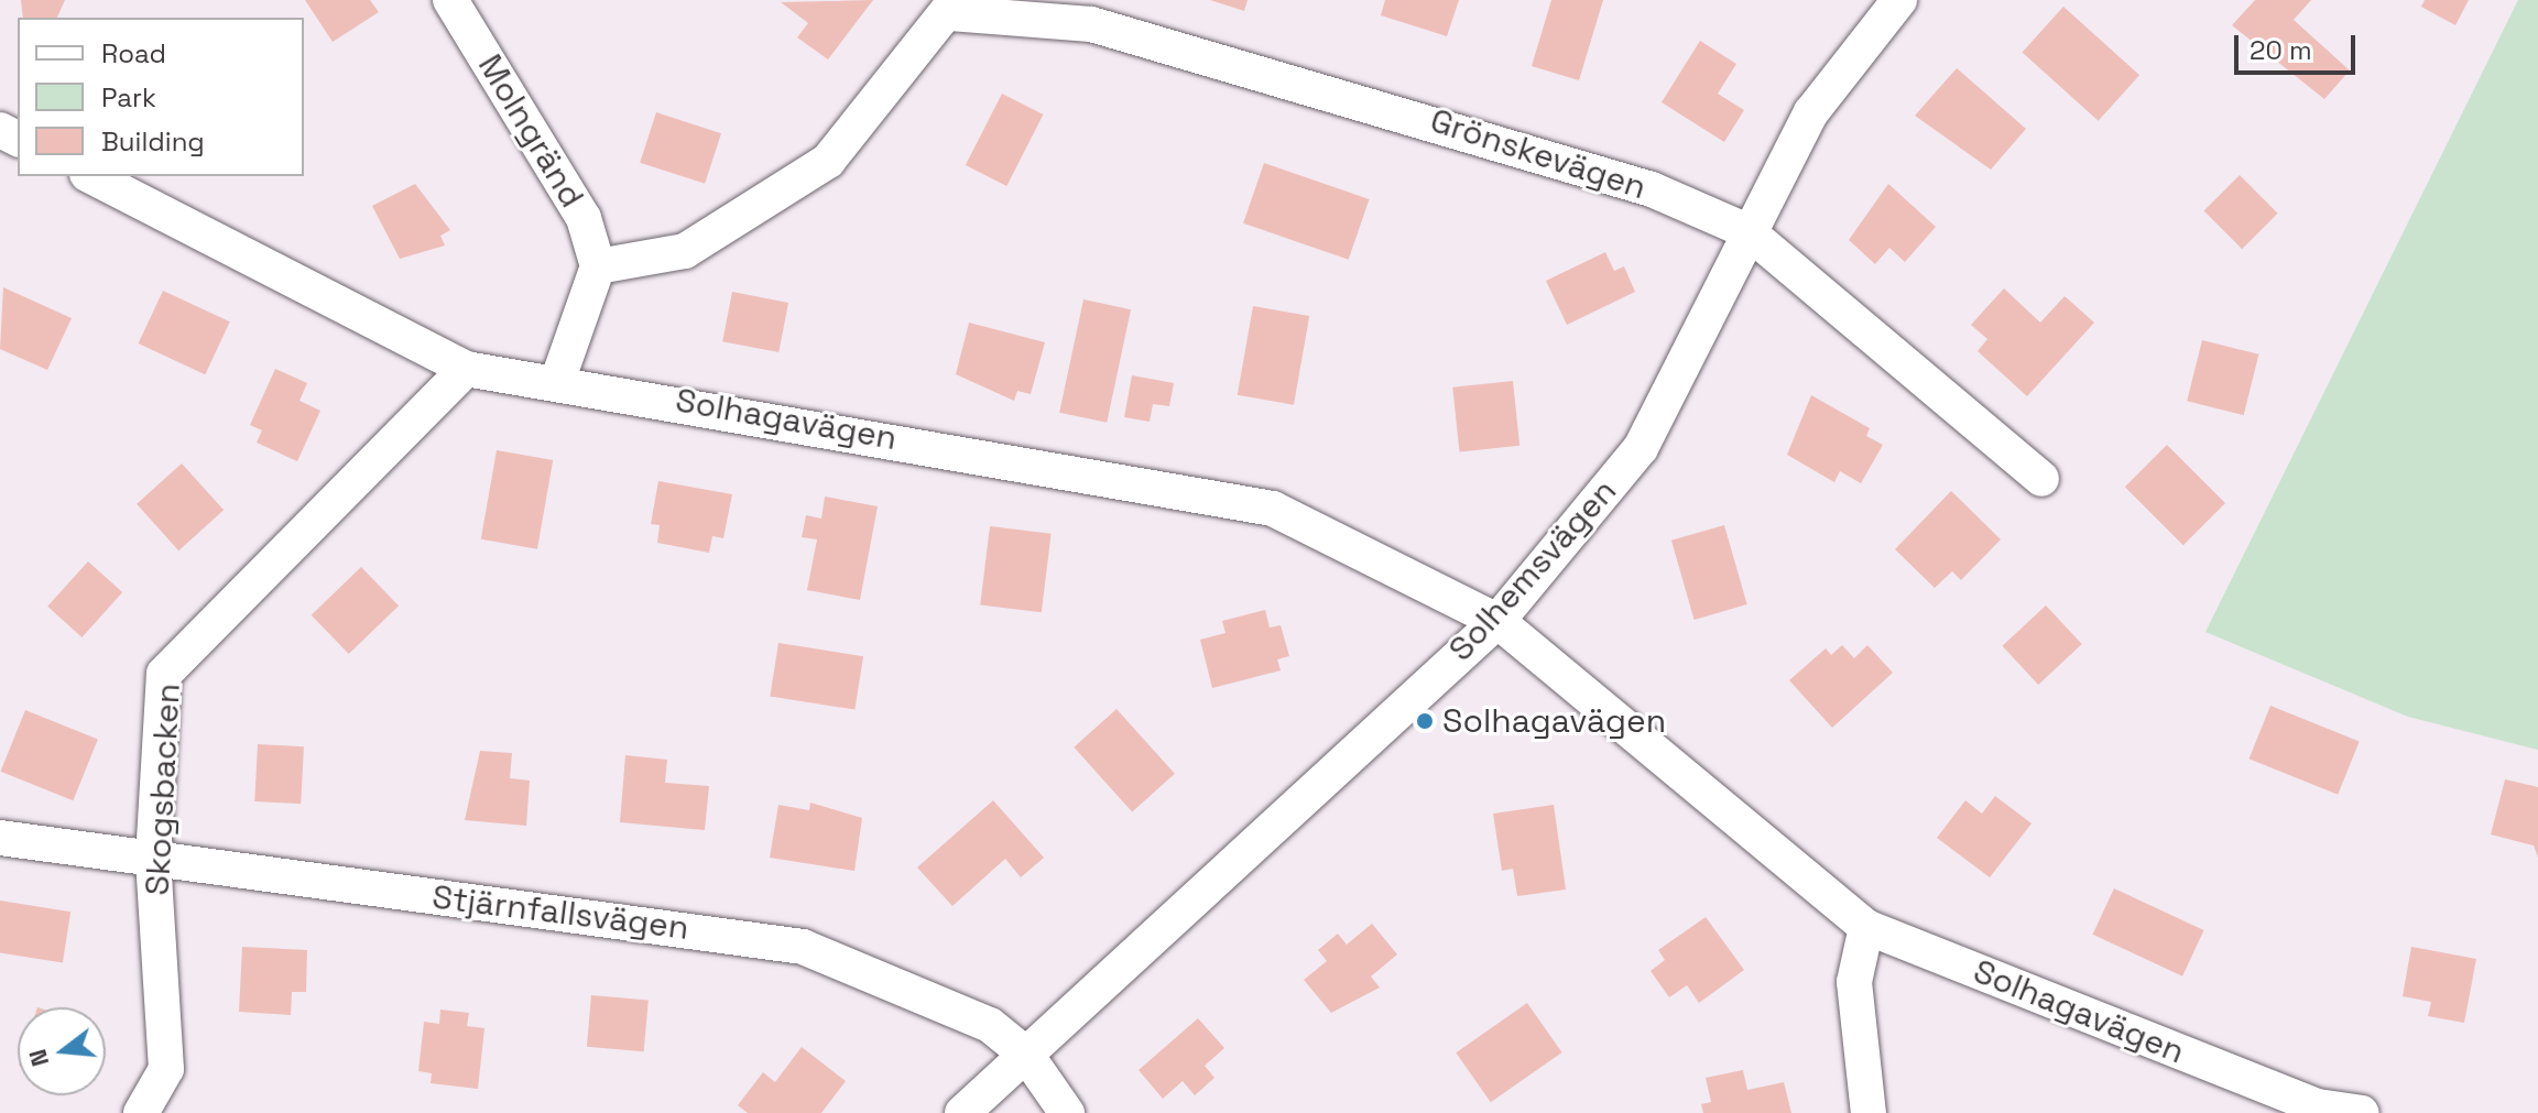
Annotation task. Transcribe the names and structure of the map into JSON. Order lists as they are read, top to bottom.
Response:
{
  "streets": {
    "street": [
      "Molngränd",
      "Grönskevägen",
      "Solhagavägen",
      "Solhemsvägen",
      "Skogsbacken",
      "Stjärnfallsvägen"
    ]
  },
  "crossings": [
    ["Grönskevägen", "Solhemsvägen"],
    ["Solhagavägen", "Solhemsvägen"],
    ["Solhagavägen", "Skogsbacken"],
    ["Solhemsvägen", "Stjärnfallsvägen"],
    ["Skogsbacken", "Stjärnfallsvägen"]
  ],
  "places": ["Solhagavägen"],
  "legend": ["Road", "Park", "Building"],
  "scale_bar": "20 m",
  "north": "left"
}
